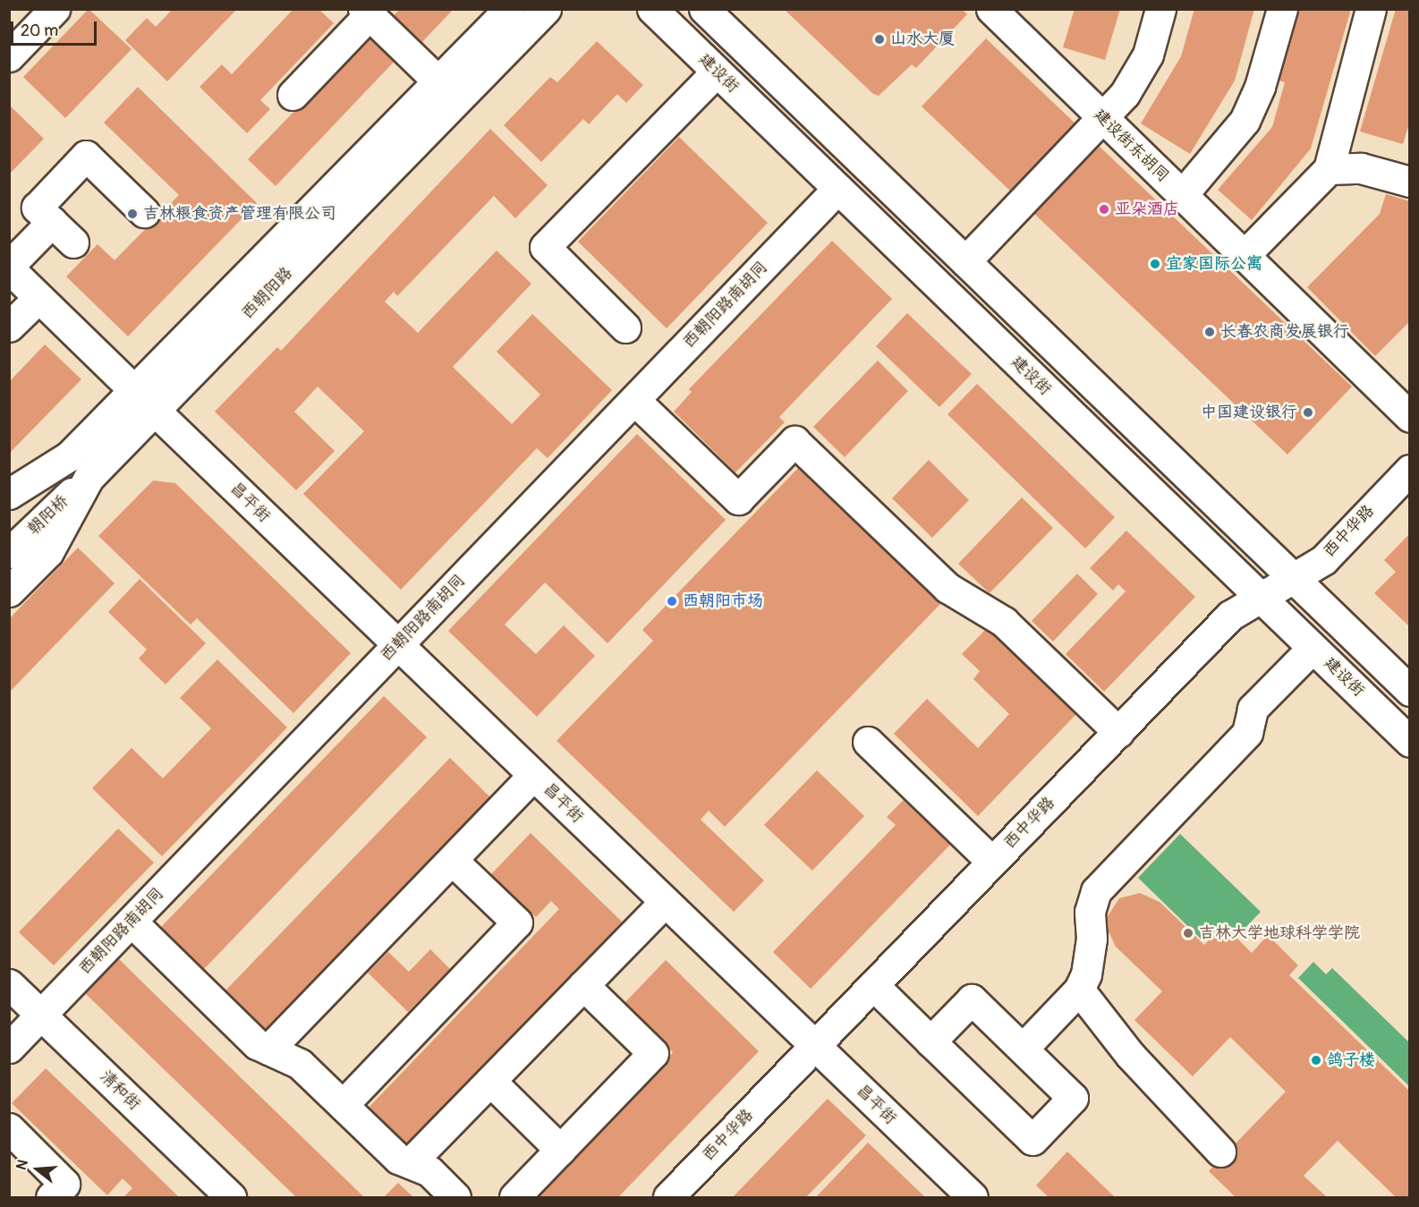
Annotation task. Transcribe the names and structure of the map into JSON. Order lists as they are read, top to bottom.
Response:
{
  "streets": {
    "street": [
      "建设街",
      "建设街东胡同",
      "西朝阳路",
      "西朝阳路南胡同",
      "昌平街",
      "朝阳桥",
      "西中华路",
      "清和街"
    ]
  },
  "crossings": [
    ["建设街", "西朝阳路南胡同"],
    ["建设街", "西中华路"],
    ["西朝阳路", "昌平街"],
    ["西朝阳路", "朝阳桥"],
    ["西朝阳路南胡同", "昌平街"],
    ["西朝阳路南胡同", "清和街"],
    ["昌平街", "西中华路"]
  ],
  "places": [
    "山水大厦",
    "亚朵酒店",
    "吉林粮食资产管理有限公司",
    "宜家国际公寓",
    "长春农商发展银行",
    "中国建设银行",
    "西朝阳市场",
    "吉林大学地球科学学院",
    "鸽子楼"
  ],
  "scale_bar": "20 m",
  "north": "left"
}
